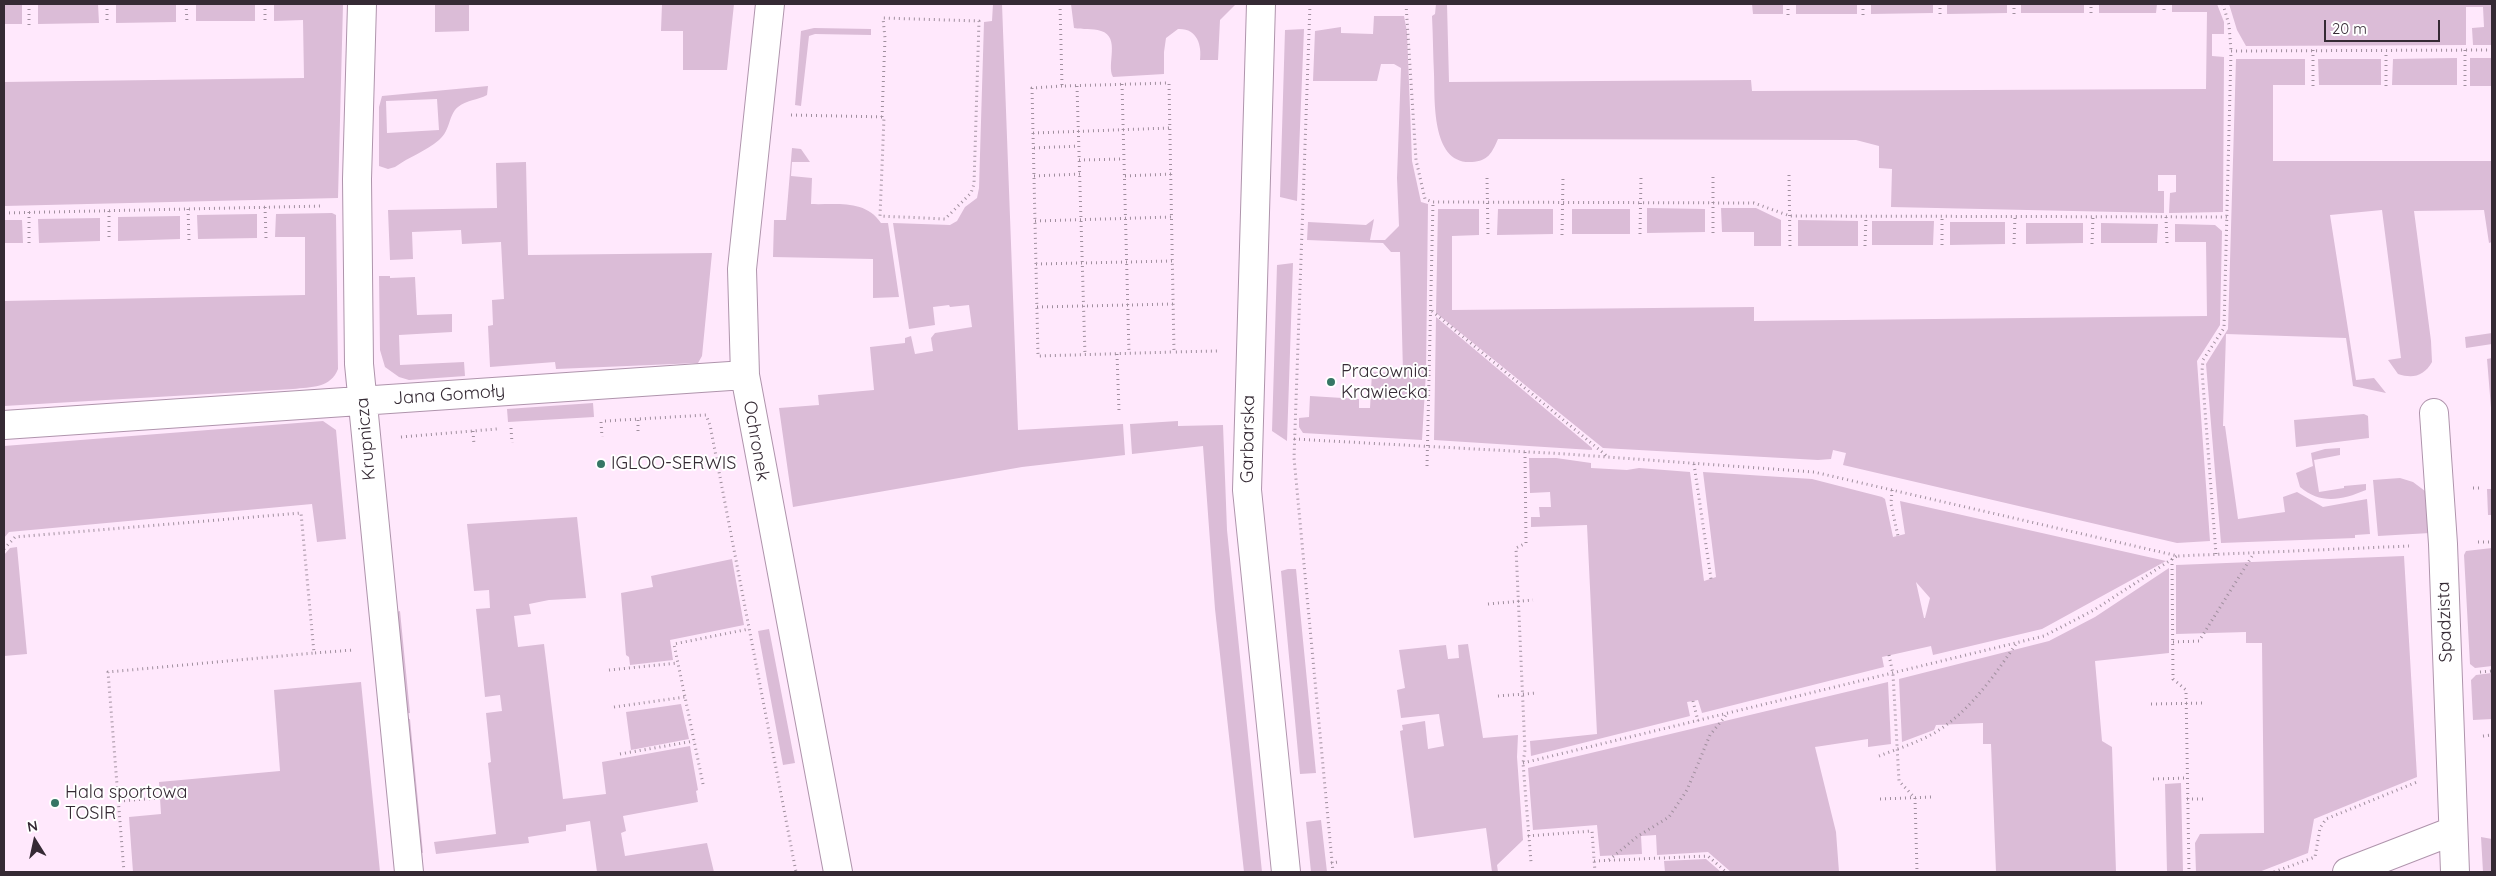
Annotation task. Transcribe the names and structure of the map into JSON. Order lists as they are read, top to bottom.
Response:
{
  "streets": {
    "street": [
      "Jana Gomoły",
      "Krupnicza",
      "Garbarska",
      "Ochronek",
      "Spadzista"
    ]
  },
  "crossings": [
    ["Jana Gomoły", "Krupnicza"],
    ["Jana Gomoły", "Ochronek"]
  ],
  "places": ["Pracownia Krawiecka", "IGLOO-SERWIS", "Hala sportowa TOSIR"],
  "scale_bar": "20 m",
  "north": "top"
}
